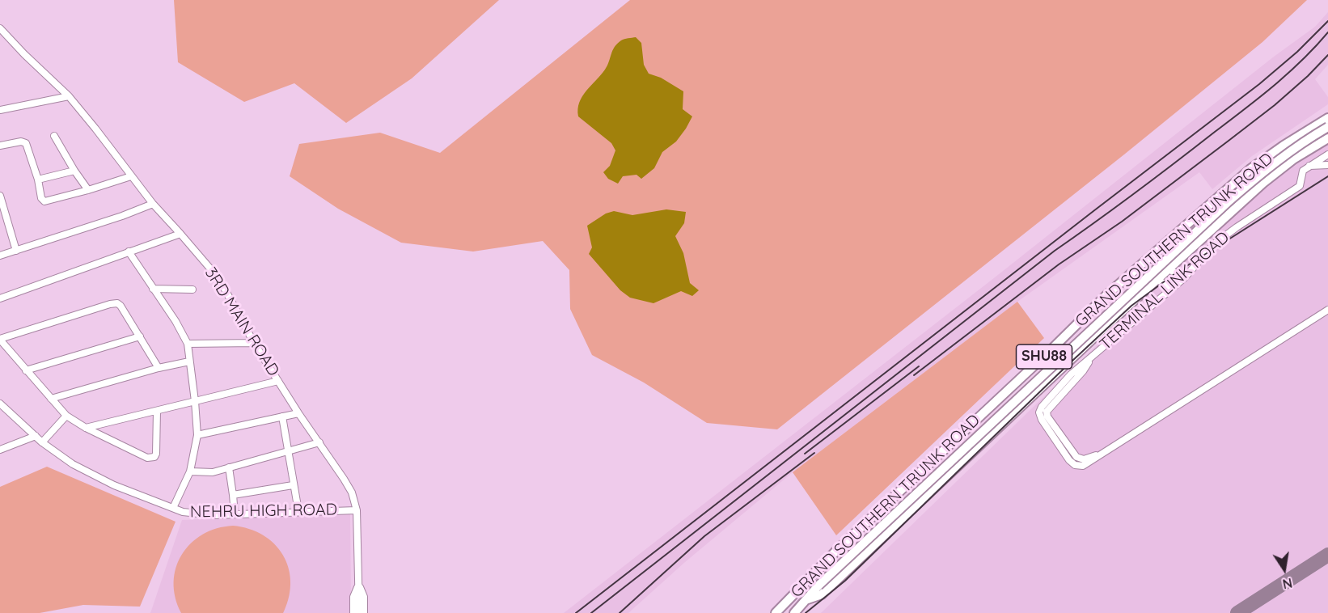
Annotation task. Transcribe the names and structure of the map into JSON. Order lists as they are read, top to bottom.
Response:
{
  "streets": {
    "main road": ["GRAND SOUTHERN TRUNK ROAD", "SHU88"],
    "street": ["TERMINAL LINK ROAD", "3RD MAIN ROAD", "NEHRU HIGH ROAD"]
  },
  "crossings": [
    ["GRAND SOUTHERN TRUNK ROAD", "SHU88"],
    ["3RD MAIN ROAD", "NEHRU HIGH ROAD"]
  ],
  "north": "bottom"
}
